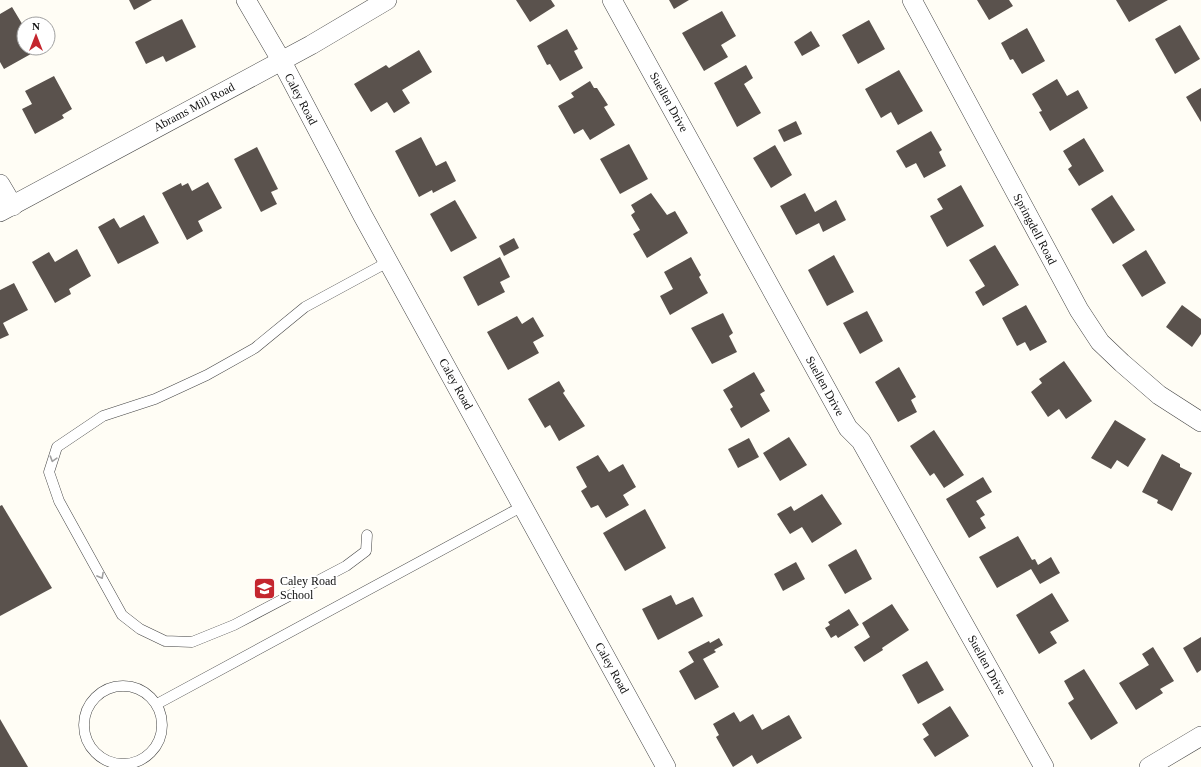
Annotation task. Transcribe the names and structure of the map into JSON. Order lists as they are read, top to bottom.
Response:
{
  "streets": {
    "street": [
      "Caley Road",
      "Suellen Drive",
      "Abrams Mill Road",
      "Springdell Road"
    ]
  },
  "crossings": [
    ["Caley Road", "Abrams Mill Road"]
  ],
  "places": {
    "school or university": ["Caley Road School"]
  },
  "north": "top"
}
